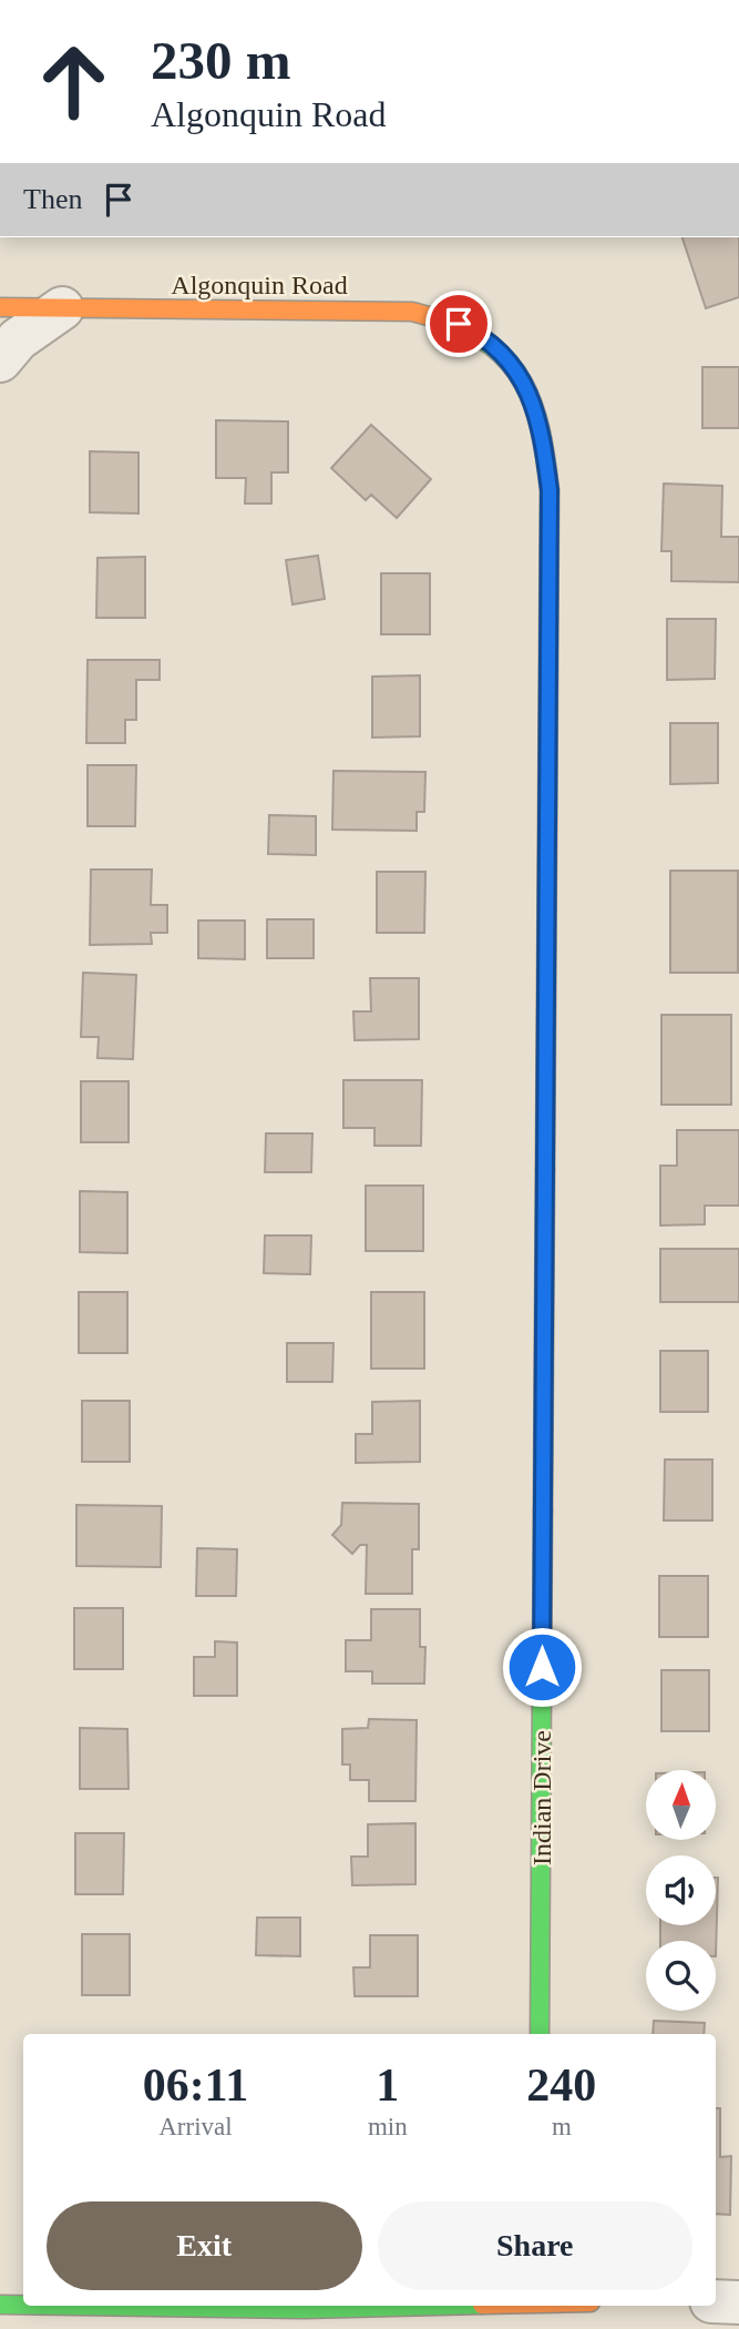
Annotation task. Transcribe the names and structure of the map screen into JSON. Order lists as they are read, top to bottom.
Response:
{
  "streets": {
    "street": ["Algonquin Road", "Indian Drive"]
  },
  "crossings": [
    ["Algonquin Road", "Indian Drive"]
  ],
  "north": "top",
  "page": {
    "turn": ["230 m", "Algonquin Road"],
    "then": "Then",
    "eta": [
      "06:11",
      "Arrival",
      "1",
      "min",
      "240",
      "m"
    ],
    "buttons": ["Exit", "Share"]
  }
}
